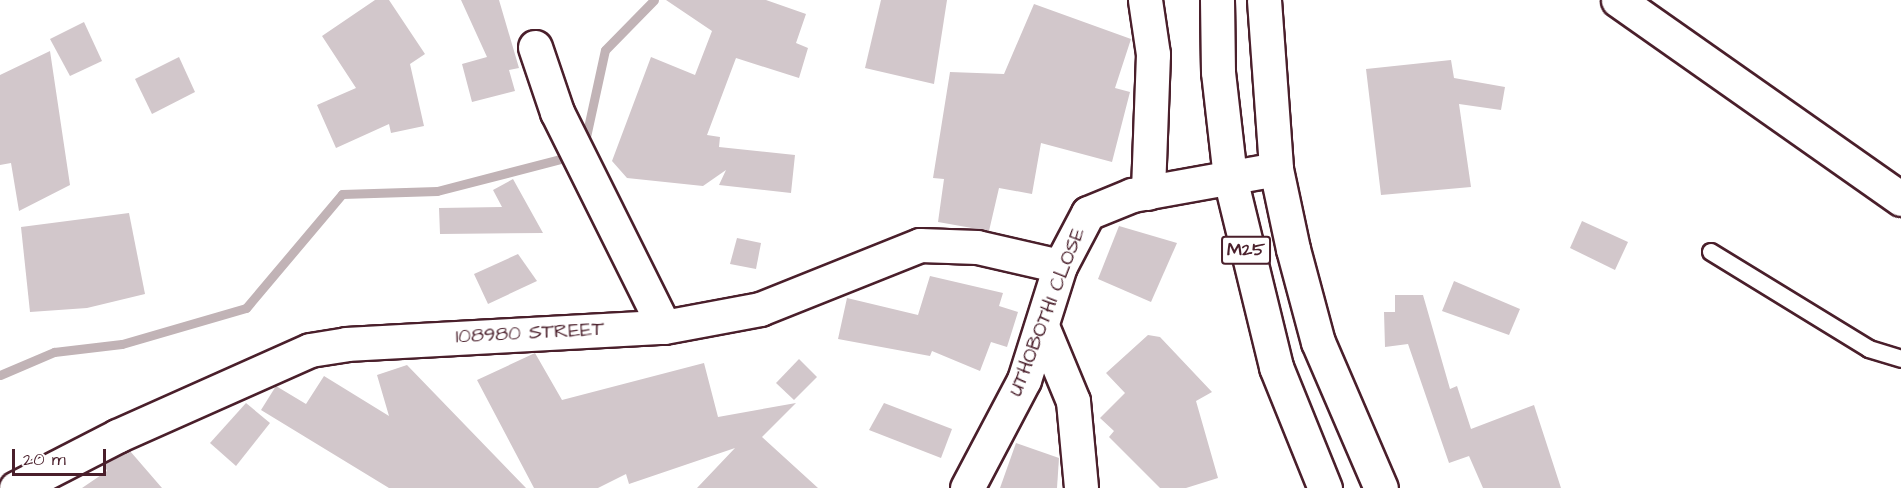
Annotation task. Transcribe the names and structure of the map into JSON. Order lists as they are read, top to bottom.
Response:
{
  "streets": {
    "street": ["M25", "UTHOBOTHI CLOSE", "108980 STREET"]
  },
  "crossings": [
    ["M25", "UTHOBOTHI CLOSE"],
    ["UTHOBOTHI CLOSE", "108980 STREET"]
  ],
  "scale_bar": "20 m"
}
